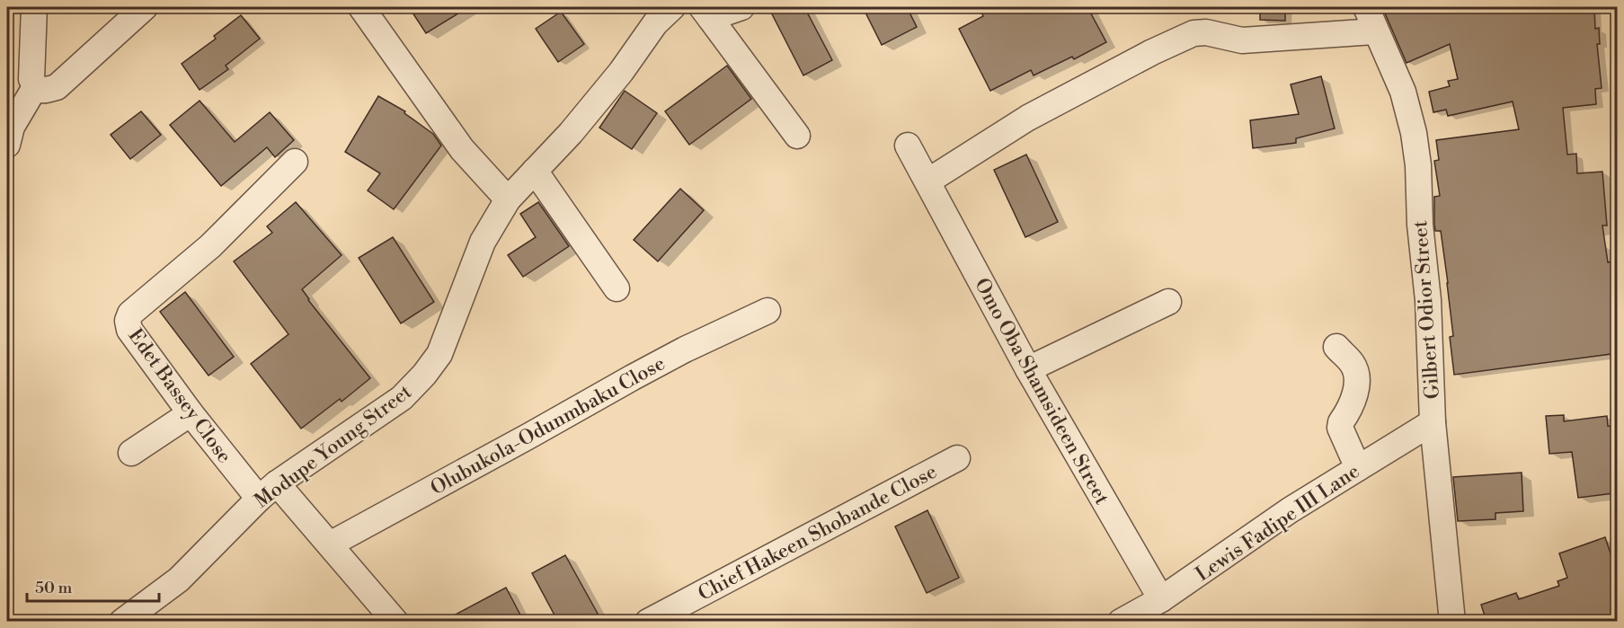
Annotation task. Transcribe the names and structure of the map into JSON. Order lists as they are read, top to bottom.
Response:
{
  "streets": {
    "street": [
      "Gilbert Odior Street",
      "Omo Oba Shamsideen Street",
      "Edet Bassey Close",
      "Olubukola-Odunmbaku Close",
      "Modupe Young Street",
      "Lewis Fadipe III Lane",
      "Chief Hakeen Shobande Close"
    ]
  },
  "crossings": [
    ["Gilbert Odior Street", "Lewis Fadipe III Lane"],
    ["Omo Oba Shamsideen Street", "Lewis Fadipe III Lane"],
    ["Edet Bassey Close", "Olubukola-Odunmbaku Close"],
    ["Edet Bassey Close", "Modupe Young Street"]
  ],
  "scale_bar": "50 m"
}
